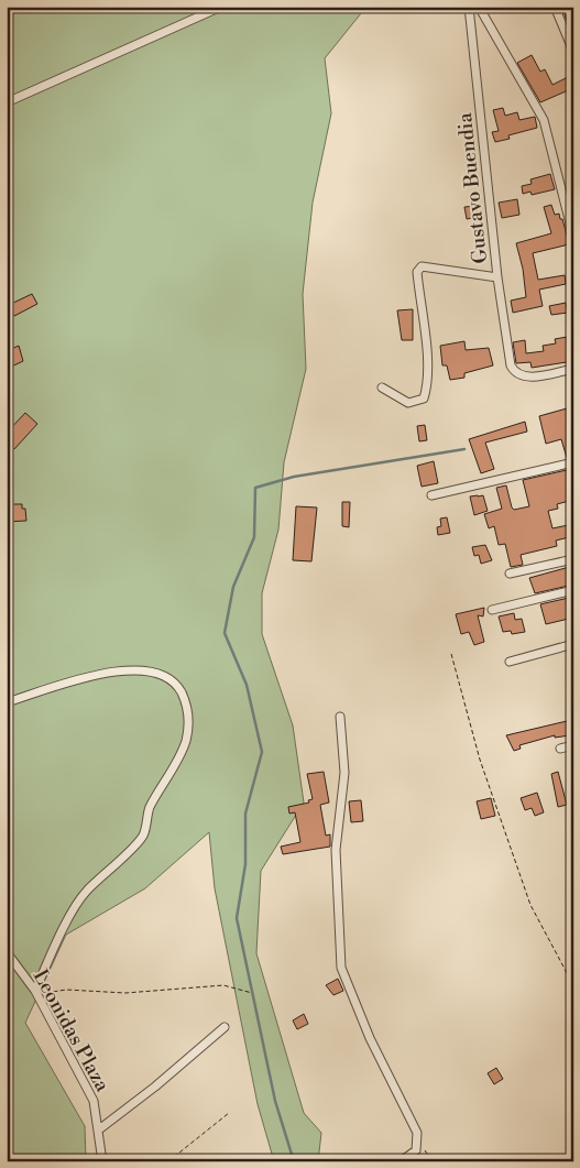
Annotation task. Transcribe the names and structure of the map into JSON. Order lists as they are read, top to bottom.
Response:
{
  "streets": {
    "street": ["Gustavo Buendia", "Leonidas Plaza"]
  }
}
